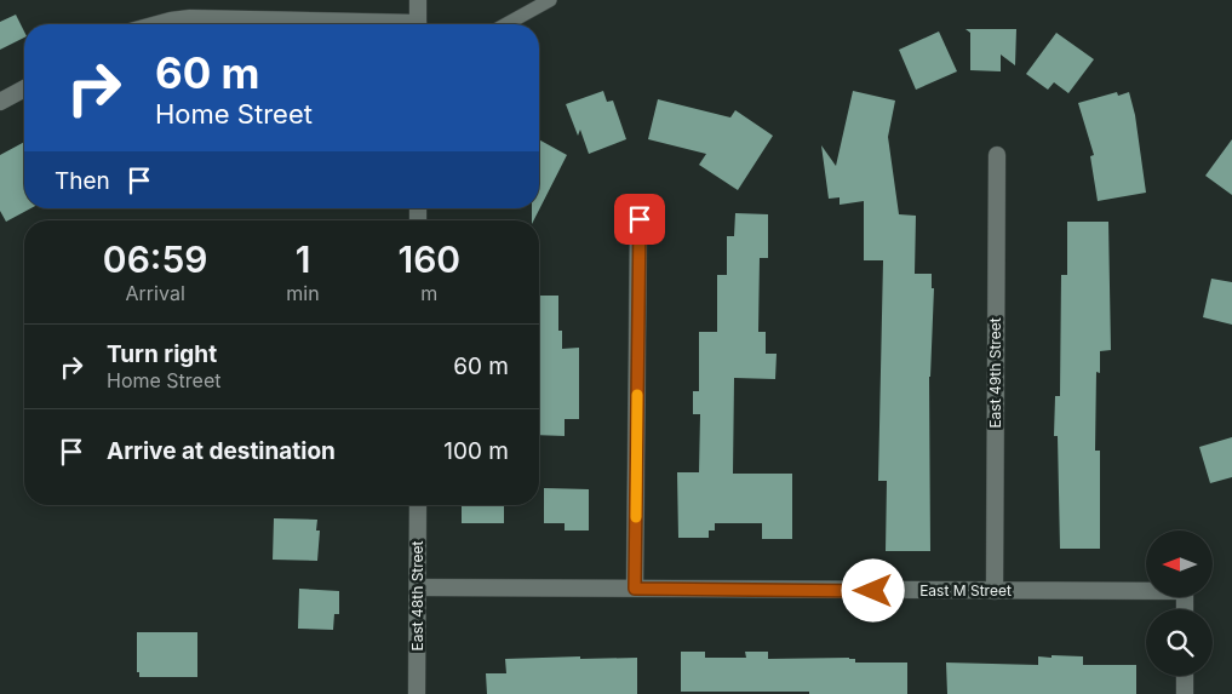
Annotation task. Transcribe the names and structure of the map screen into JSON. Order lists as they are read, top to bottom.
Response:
{
  "streets": {
    "street": ["East 49th Street", "East M Street", "East 48th Street"]
  },
  "crossings": [
    ["East 49th Street", "East M Street"],
    ["East M Street", "East 48th Street"]
  ],
  "north": "left",
  "page": {
    "turn": ["60 m", "Home Street"],
    "then": "Then",
    "eta": [
      "06:59",
      "Arrival",
      "1",
      "min",
      "160",
      "m"
    ],
    "list": [
      {
        "name": "Turn right",
        "note": "Home Street",
        "value": "60 m"
      },
      {
        "name": "Arrive at destination",
        "value": "100 m"
      }
    ]
  }
}
